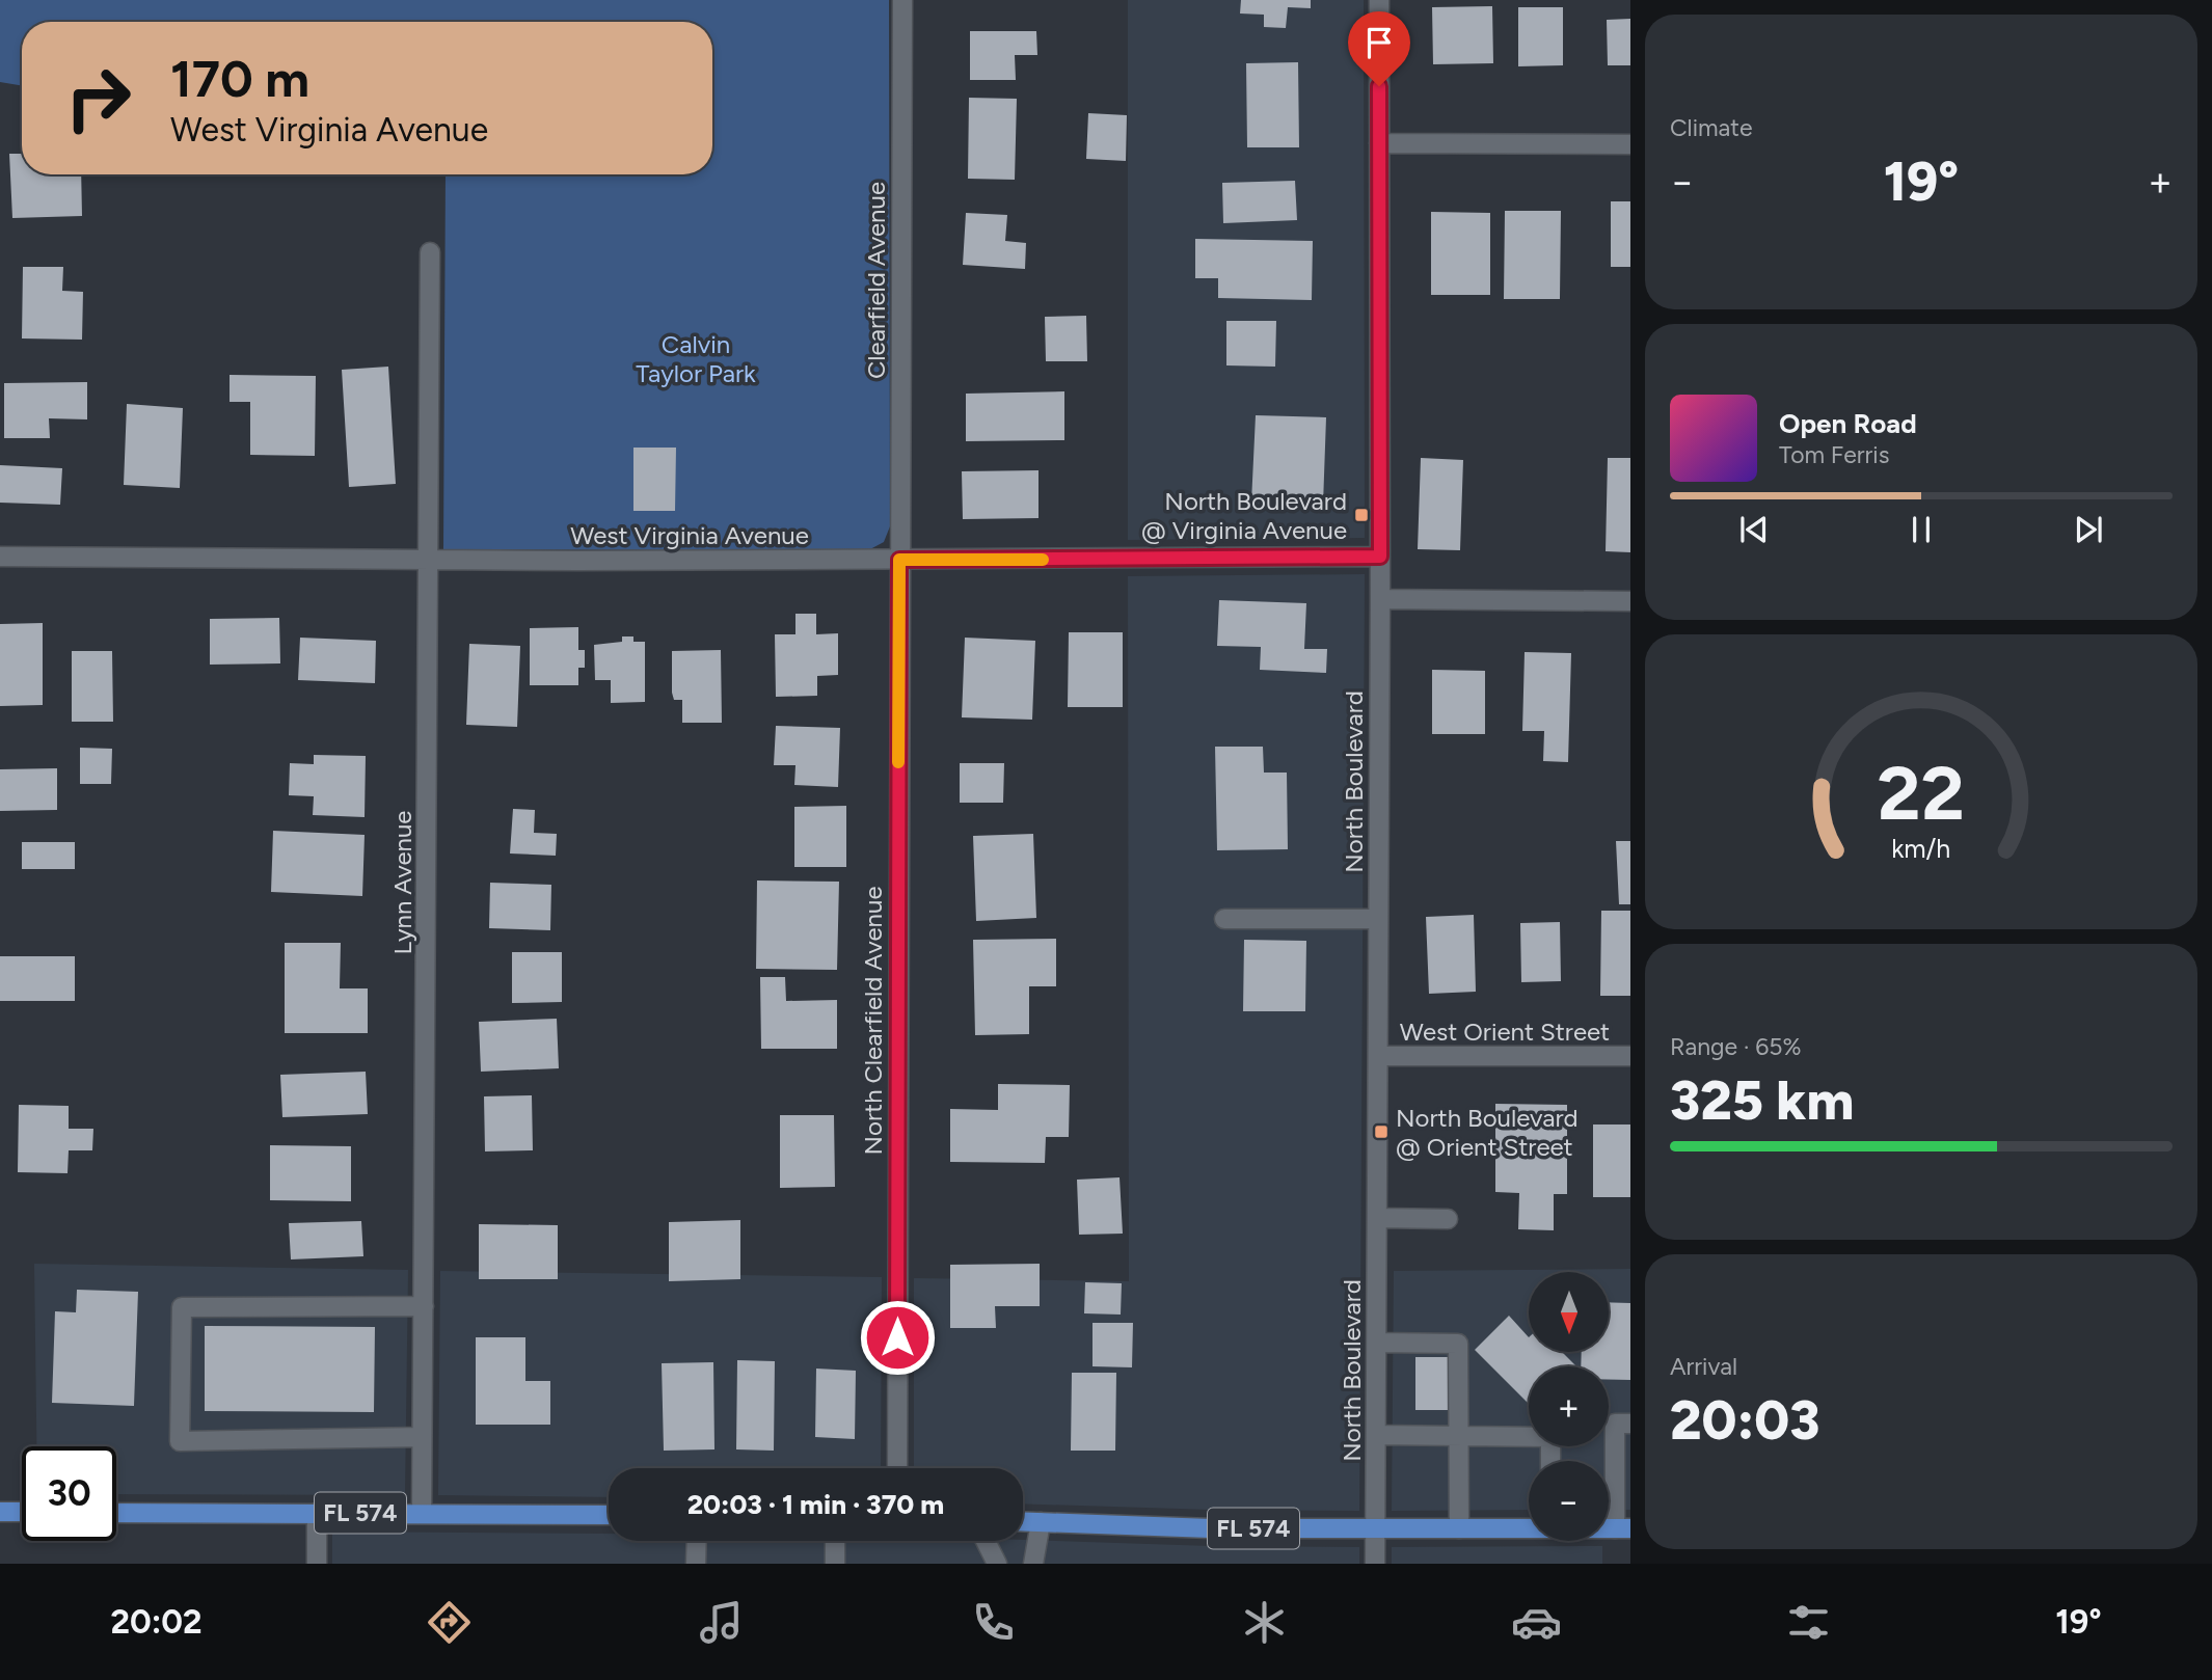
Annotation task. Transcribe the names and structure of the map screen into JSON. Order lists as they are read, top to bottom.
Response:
{
  "streets": {
    "main road": ["FL 574"],
    "street": [
      "Clearfield Avenue",
      "West Virginia Avenue",
      "North Boulevard",
      "Lynn Avenue",
      "North Clearfield Avenue",
      "West Orient Street"
    ]
  },
  "crossings": [
    ["Clearfield Avenue", "West Virginia Avenue"],
    ["Clearfield Avenue", "North Clearfield Avenue"],
    ["West Virginia Avenue", "North Boulevard"],
    ["West Virginia Avenue", "Lynn Avenue"],
    ["West Virginia Avenue", "North Clearfield Avenue"],
    ["North Boulevard", "West Orient Street"],
    ["North Boulevard", "FL 574"],
    ["Lynn Avenue", "FL 574"]
  ],
  "parks": ["Calvin Taylor Park"],
  "places": {
    "transit": ["North Boulevard @ Virginia Avenue", "North Boulevard @ Orient Street"]
  },
  "north": "bottom",
  "page": {
    "tile": [
      "Climate",
      ["Range · 65%", "325 km"],
      ["Arrival", "20:03"]
    ],
    "turn": ["170 m", "West Virginia Avenue"],
    "heat": ["−", "19°", "+"],
    "song": ["Open Road", "Tom Ferris"],
    "map_buttons": ["+", "−"],
    "limit": "30",
    "trip": "20:03 · 1 min · 370 m",
    "tabs": ["20:02", "19°"],
    "gauge": ["22", "km/h"]
  }
}
